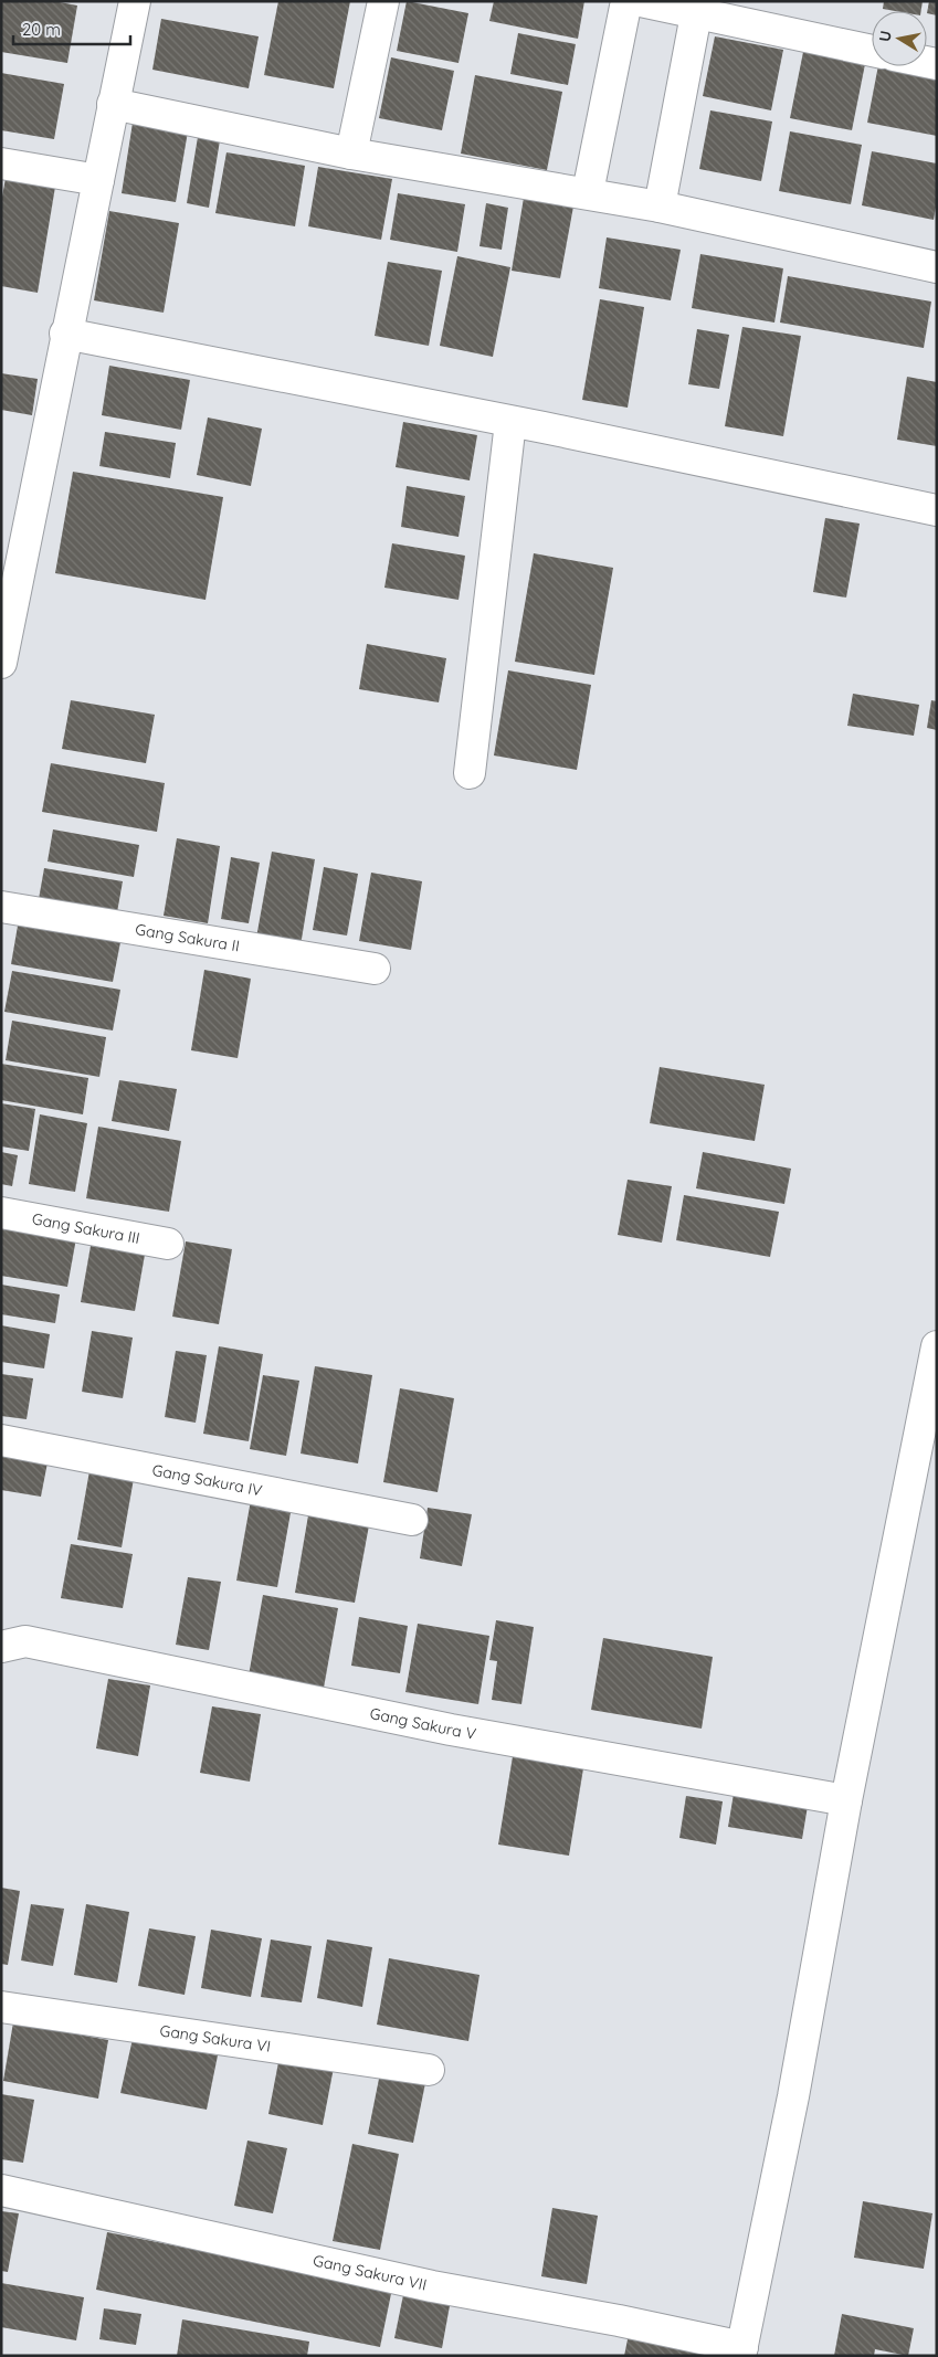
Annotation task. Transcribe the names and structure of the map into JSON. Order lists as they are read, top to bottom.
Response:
{
  "streets": {
    "street": [
      "Gang Sakura II",
      "Gang Sakura III",
      "Gang Sakura IV",
      "Gang Sakura V",
      "Gang Sakura VI",
      "Gang Sakura VII"
    ]
  },
  "scale_bar": "20 m",
  "north": "left"
}
